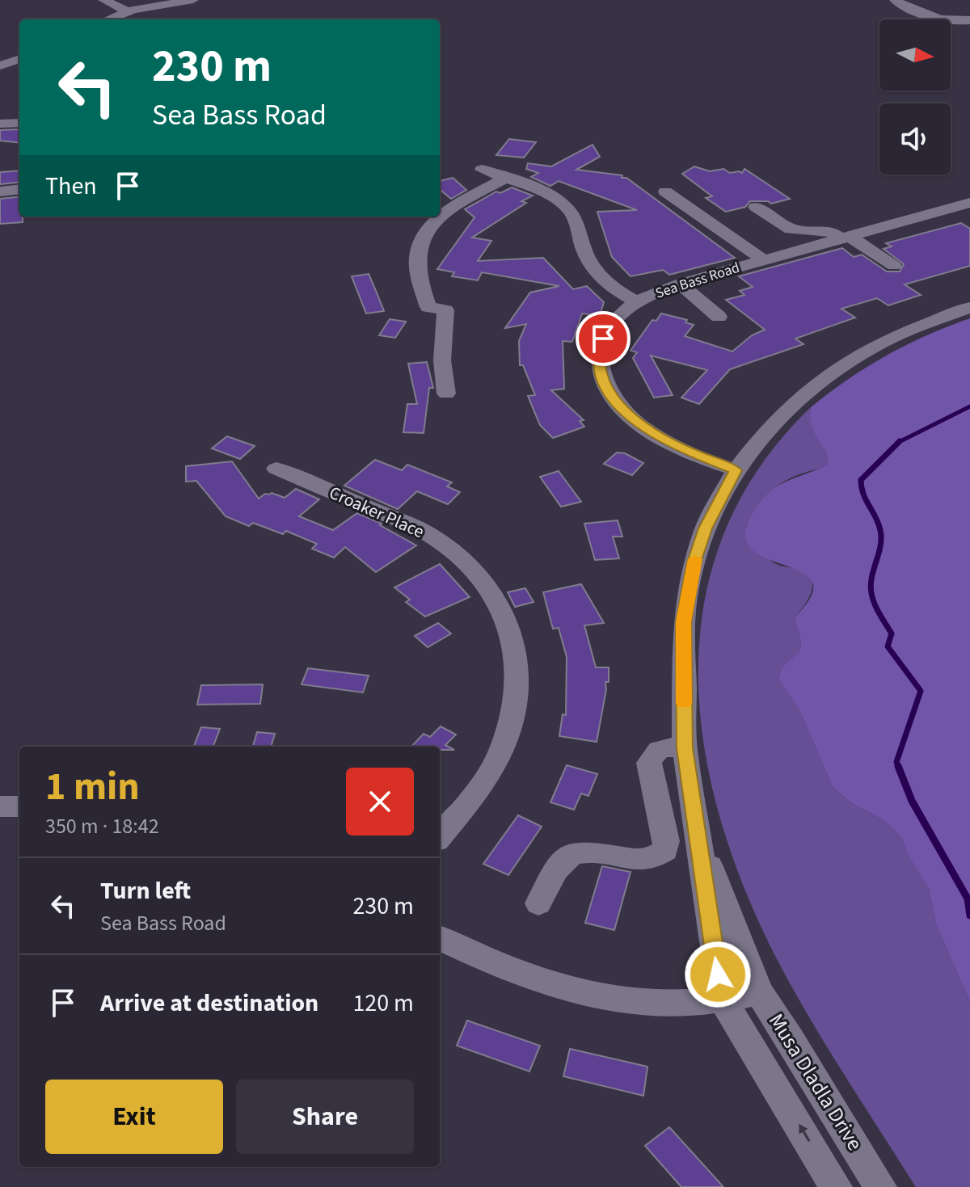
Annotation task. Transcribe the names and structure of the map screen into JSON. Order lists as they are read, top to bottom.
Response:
{
  "streets": {
    "street": ["Sea Bass Road", "Croaker Place", "Musa Dladla Drive"]
  },
  "crossings": [
    ["Sea Bass Road", "Musa Dladla Drive"]
  ],
  "north": "right",
  "page": {
    "turn": ["230 m", "Sea Bass Road"],
    "then": "Then",
    "heading": ["1 min", "350 m · 18:42"],
    "list": [
      {
        "name": "Turn left",
        "note": "Sea Bass Road",
        "value": "230 m"
      },
      {
        "name": "Arrive at destination",
        "value": "120 m"
      }
    ],
    "buttons": ["Exit", "Share"]
  }
}
